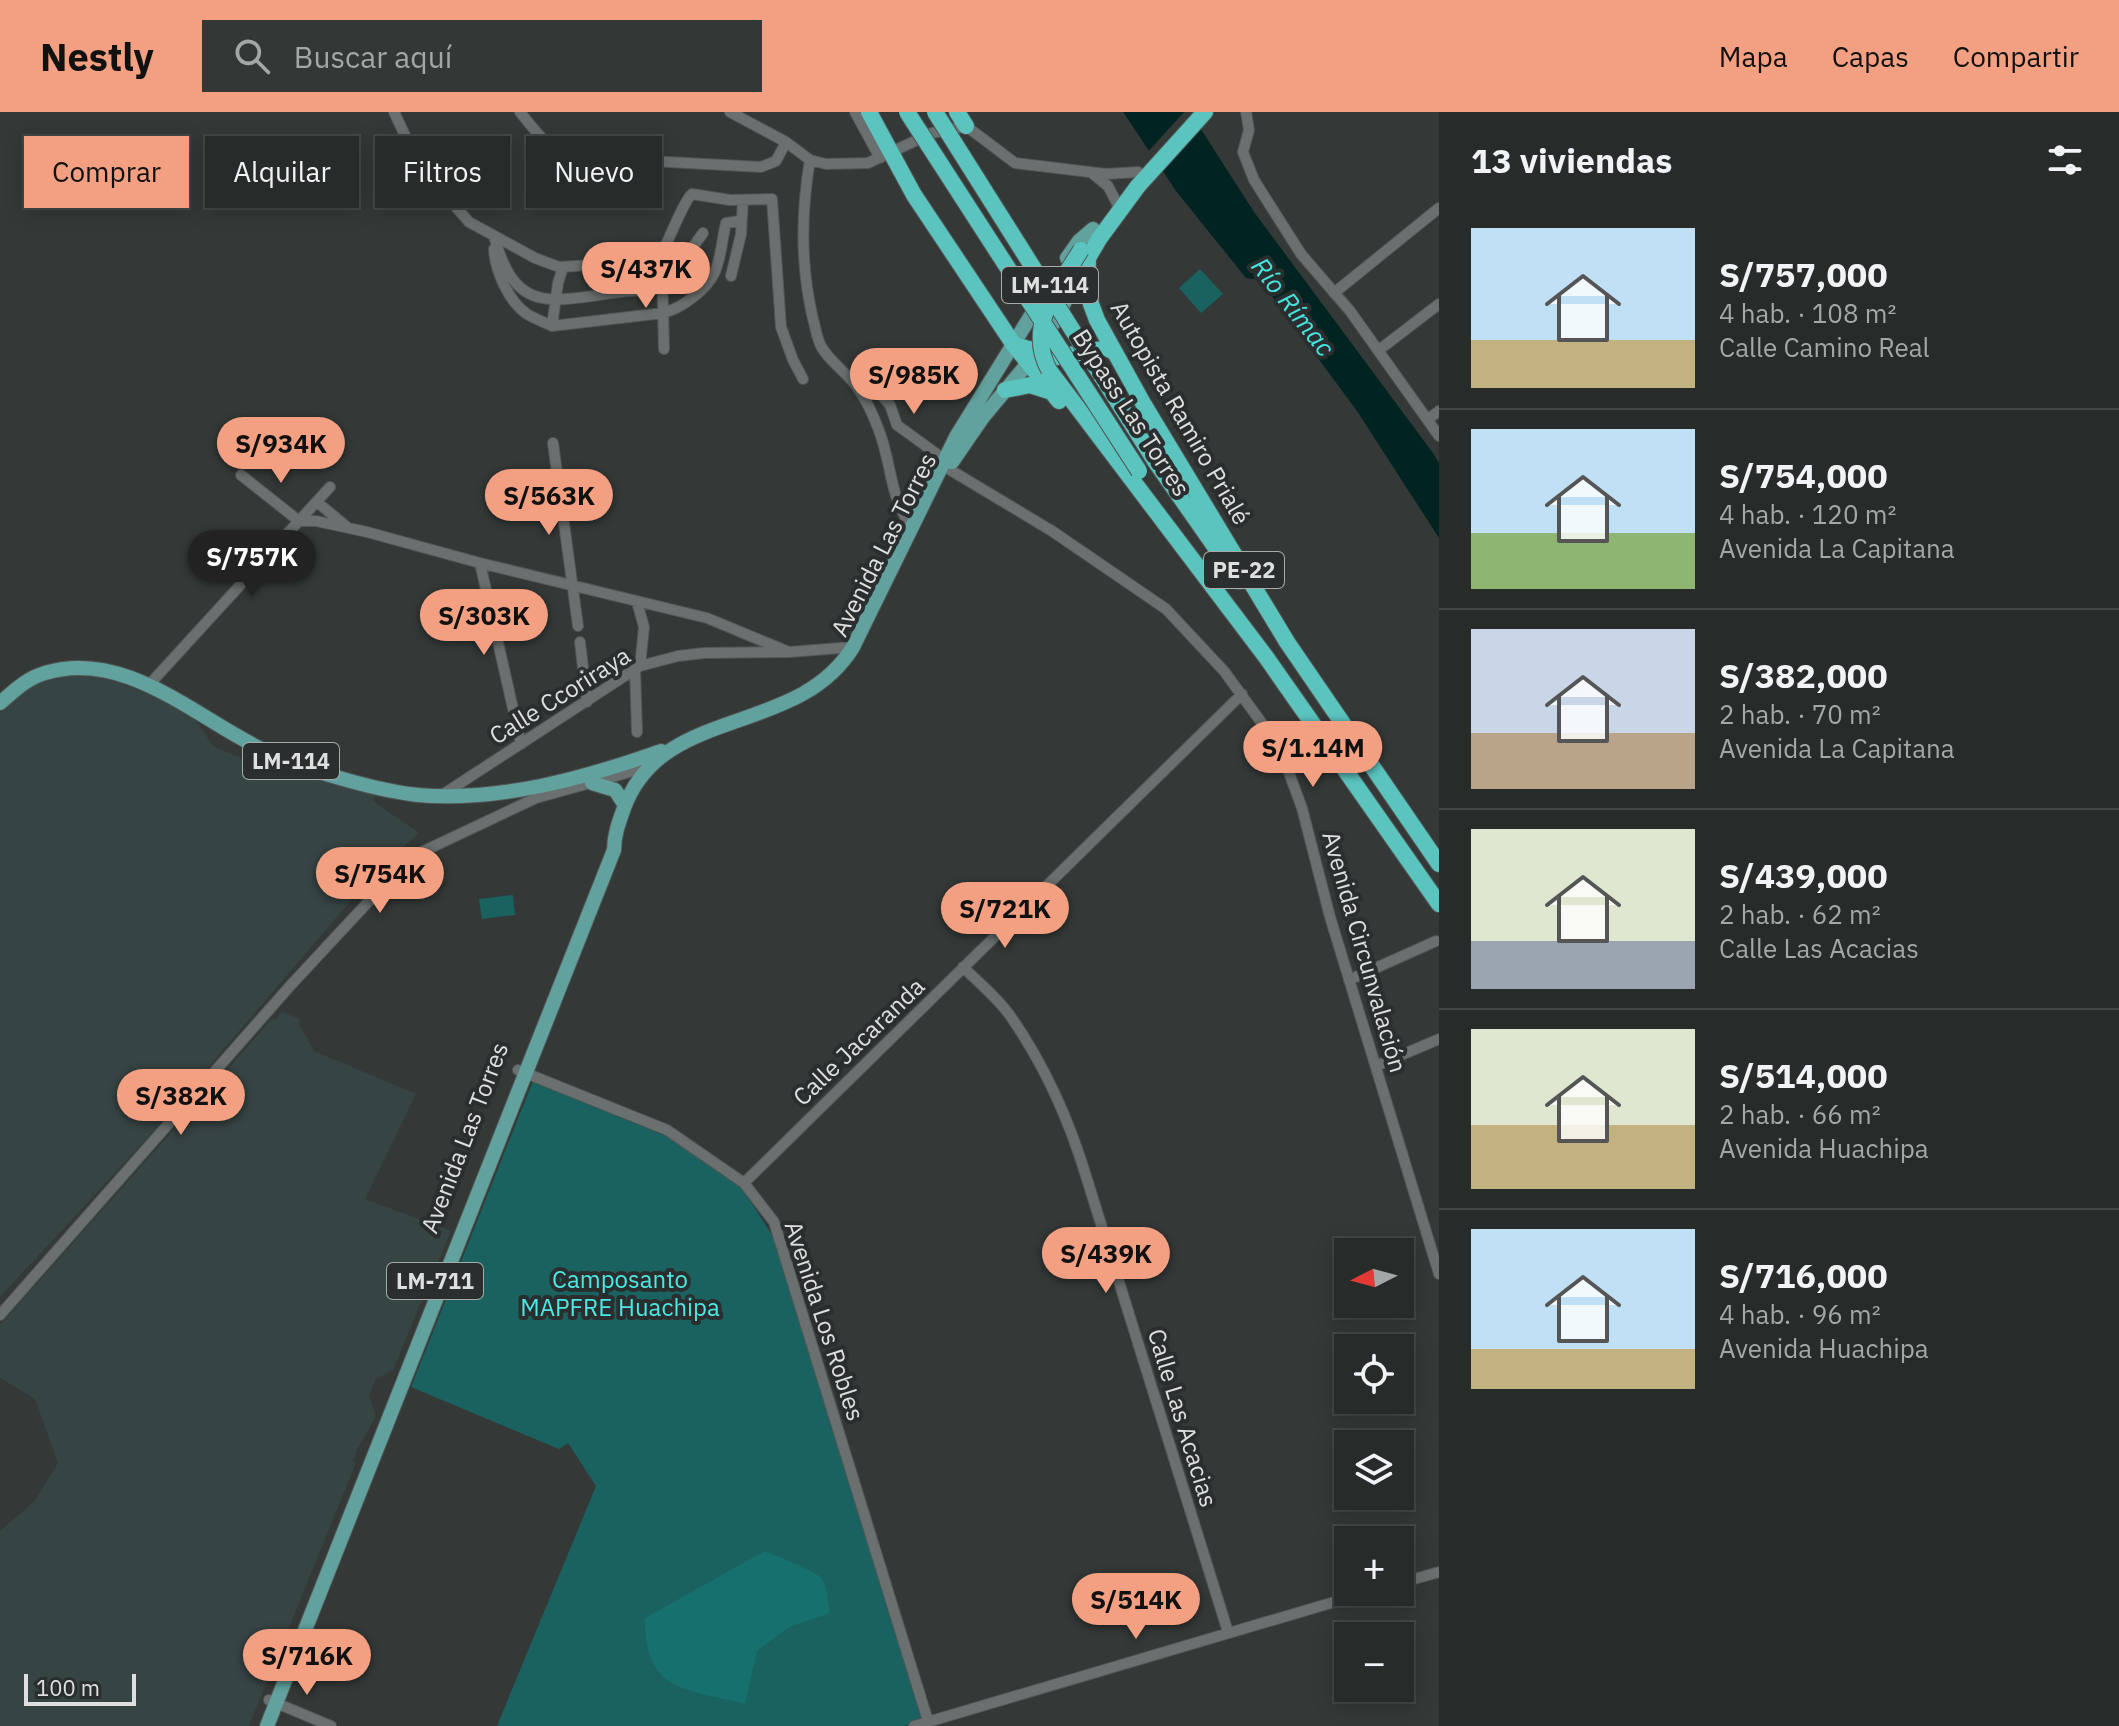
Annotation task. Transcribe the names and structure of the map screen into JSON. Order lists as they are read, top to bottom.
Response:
{
  "streets": {
    "highway": [
      "Bypass Las Torres",
      "Autopista Ramiro Prialé",
      "Avenida Las Torres",
      "PE-22"
    ],
    "main road": ["LM-114", "LM-711"],
    "street": [
      "Calle Ccoriraya",
      "Avenida Circunvalación",
      "Calle Jacaranda",
      "Avenida Los Robles",
      "Calle Las Acacias"
    ]
  },
  "crossings": [
    ["LM-114", "Avenida Las Torres"],
    ["LM-114", "Calle Ccoriraya"],
    ["Bypass Las Torres", "Autopista Ramiro Prialé"],
    ["Bypass Las Torres", "PE-22"],
    ["Autopista Ramiro Prialé", "Avenida Las Torres"],
    ["Autopista Ramiro Prialé", "PE-22"],
    ["Avenida Las Torres", "PE-22"],
    ["Avenida Las Torres", "Calle Ccoriraya"],
    ["Avenida Las Torres", "Avenida Circunvalación"],
    ["Avenida Las Torres", "Avenida Los Robles"],
    ["Avenida Circunvalación", "Calle Jacaranda"],
    ["Calle Jacaranda", "Avenida Los Robles"],
    ["Calle Jacaranda", "Calle Las Acacias"]
  ],
  "water": ["Río Rímac"],
  "parks": ["Camposanto MAPFRE Huachipa"],
  "scale_bar": "100 m",
  "north": "left",
  "page": {
    "header": "Nestly",
    "search": "Buscar aquí",
    "nav": ["Mapa", "Capas", "Compartir"],
    "heading": "13 viviendas",
    "chip": [
      "Comprar",
      "Alquilar",
      "Filtros",
      "Nuevo"
    ],
    "list": [
      {
        "name": "S/757,000",
        "note": "4 hab. · 108 m² · Calle Camino Real"
      },
      {
        "name": "S/754,000",
        "note": "4 hab. · 120 m² · Avenida La Capitana"
      },
      {
        "name": "S/382,000",
        "note": "2 hab. · 70 m² · Avenida La Capitana"
      },
      {
        "name": "S/439,000",
        "note": "2 hab. · 62 m² · Calle Las Acacias"
      },
      {
        "name": "S/514,000",
        "note": "2 hab. · 66 m² · Avenida Huachipa"
      },
      {
        "name": "S/716,000",
        "note": "4 hab. · 96 m² · Avenida Huachipa"
      }
    ],
    "price": [
      "S/437K",
      "S/985K",
      "S/934K",
      "S/563K",
      "S/757K",
      "S/303K",
      "S/1.14M",
      "S/754K",
      "S/721K",
      "S/382K",
      "S/439K",
      "S/514K",
      "S/716K"
    ],
    "map_buttons": ["+", "−"],
    "scale": "100 m"
  }
}
